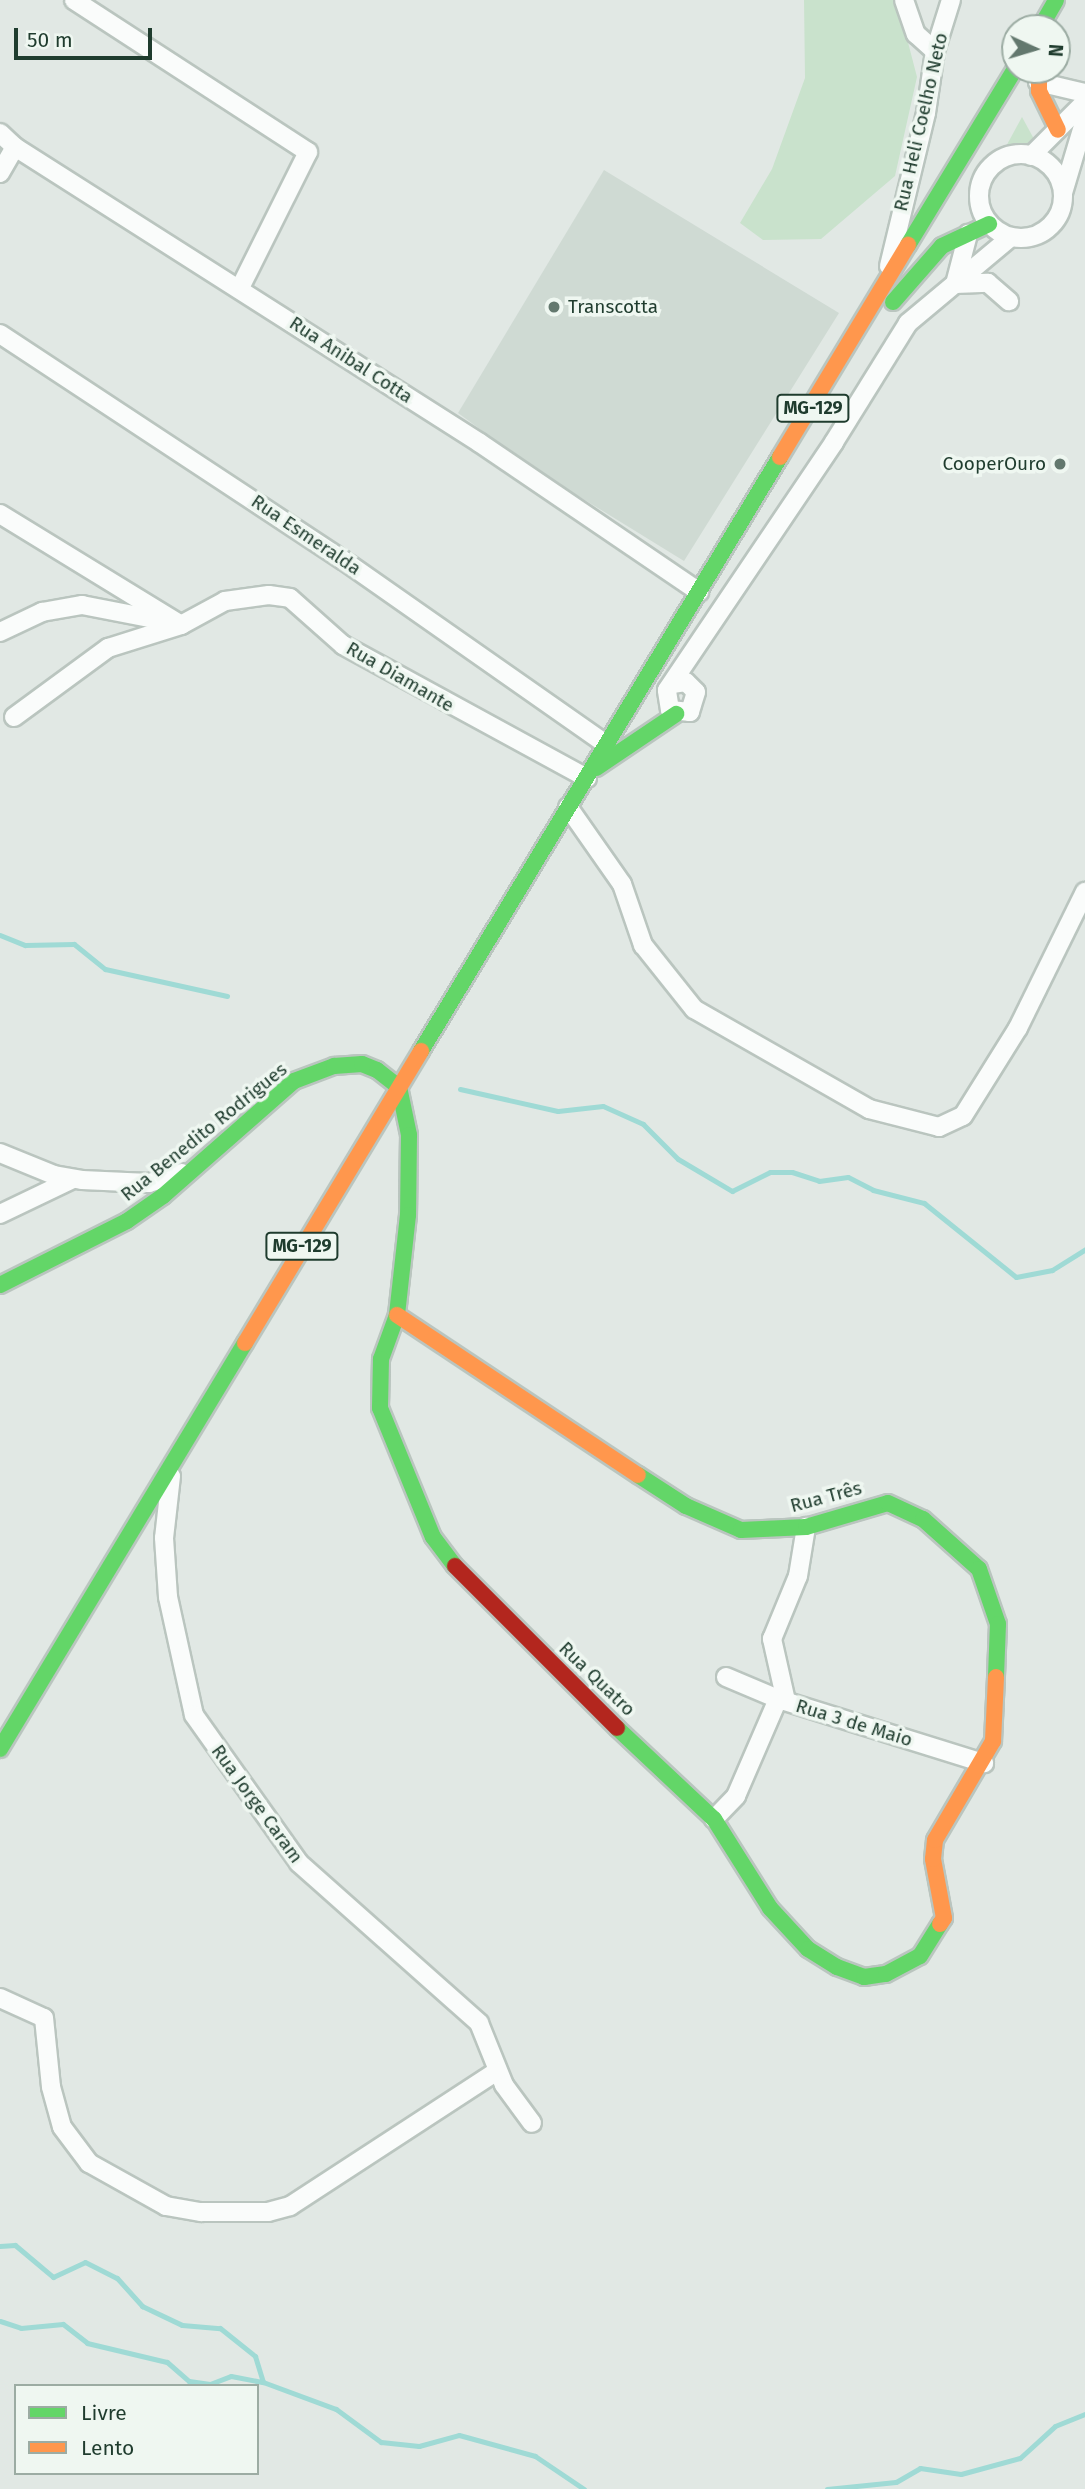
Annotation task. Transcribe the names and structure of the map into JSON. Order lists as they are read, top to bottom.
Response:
{
  "streets": {
    "street": [
      "Rua Heli Coelho Neto",
      "Rua Anibal Cotta",
      "MG-129",
      "Rua Esmeralda",
      "Rua Diamante",
      "Rua Benedito Rodrigues",
      "Rua Três",
      "Rua Quatro",
      "Rua 3 de Maio",
      "Rua Jorge Caram"
    ]
  },
  "crossings": [
    ["Rua Heli Coelho Neto", "MG-129"],
    ["Rua Anibal Cotta", "MG-129"],
    ["MG-129", "Rua Esmeralda"],
    ["MG-129", "Rua Diamante"],
    ["MG-129", "Rua Benedito Rodrigues"],
    ["MG-129", "Rua Quatro"],
    ["MG-129", "Rua Jorge Caram"],
    ["Rua Benedito Rodrigues", "Rua Quatro"],
    ["Rua Três", "Rua Quatro"],
    ["Rua Três", "Rua 3 de Maio"],
    ["Rua Quatro", "Rua 3 de Maio"]
  ],
  "places": ["Transcotta", "CooperOuro"],
  "legend": ["Livre", "Lento"],
  "scale_bar": "50 m",
  "north": "right"
}
